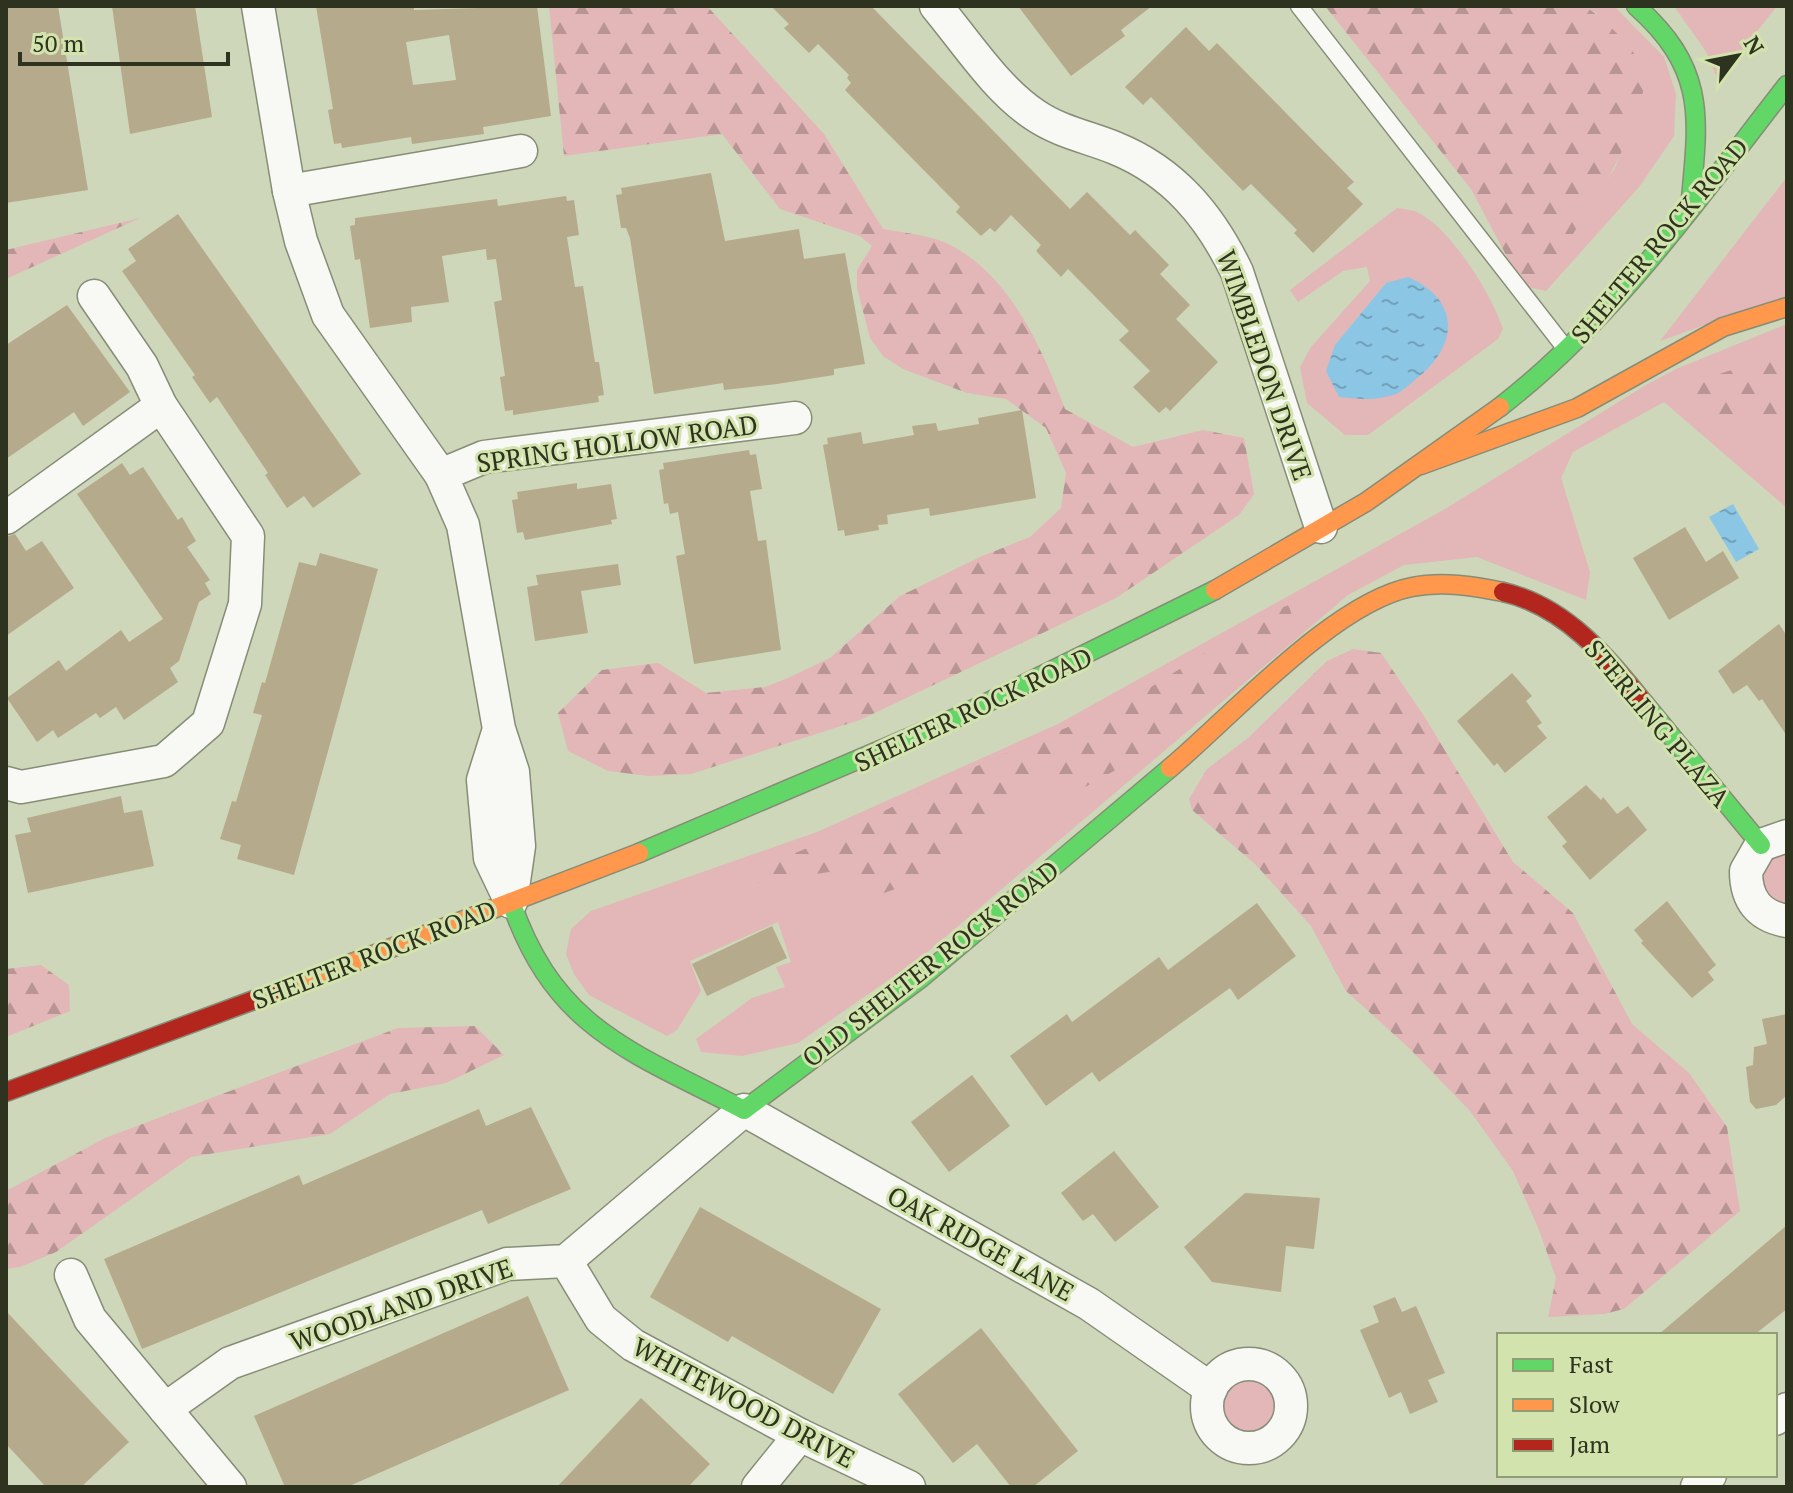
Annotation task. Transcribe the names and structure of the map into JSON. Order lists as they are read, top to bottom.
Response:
{
  "streets": {
    "main road": ["SHELTER ROCK ROAD", "STERLING PLAZA", "OLD SHELTER ROCK ROAD"],
    "street": [
      "WIMBLEDON DRIVE",
      "SPRING HOLLOW ROAD",
      "OAK RIDGE LANE",
      "WOODLAND DRIVE",
      "WHITEWOOD DRIVE"
    ]
  },
  "crossings": [
    ["SHELTER ROCK ROAD", "WIMBLEDON DRIVE"],
    ["STERLING PLAZA", "OLD SHELTER ROCK ROAD"],
    ["OLD SHELTER ROCK ROAD", "OAK RIDGE LANE"],
    ["WOODLAND DRIVE", "WHITEWOOD DRIVE"]
  ],
  "legend": ["Fast", "Slow", "Jam"],
  "scale_bar": "50 m",
  "north": "top right"
}
